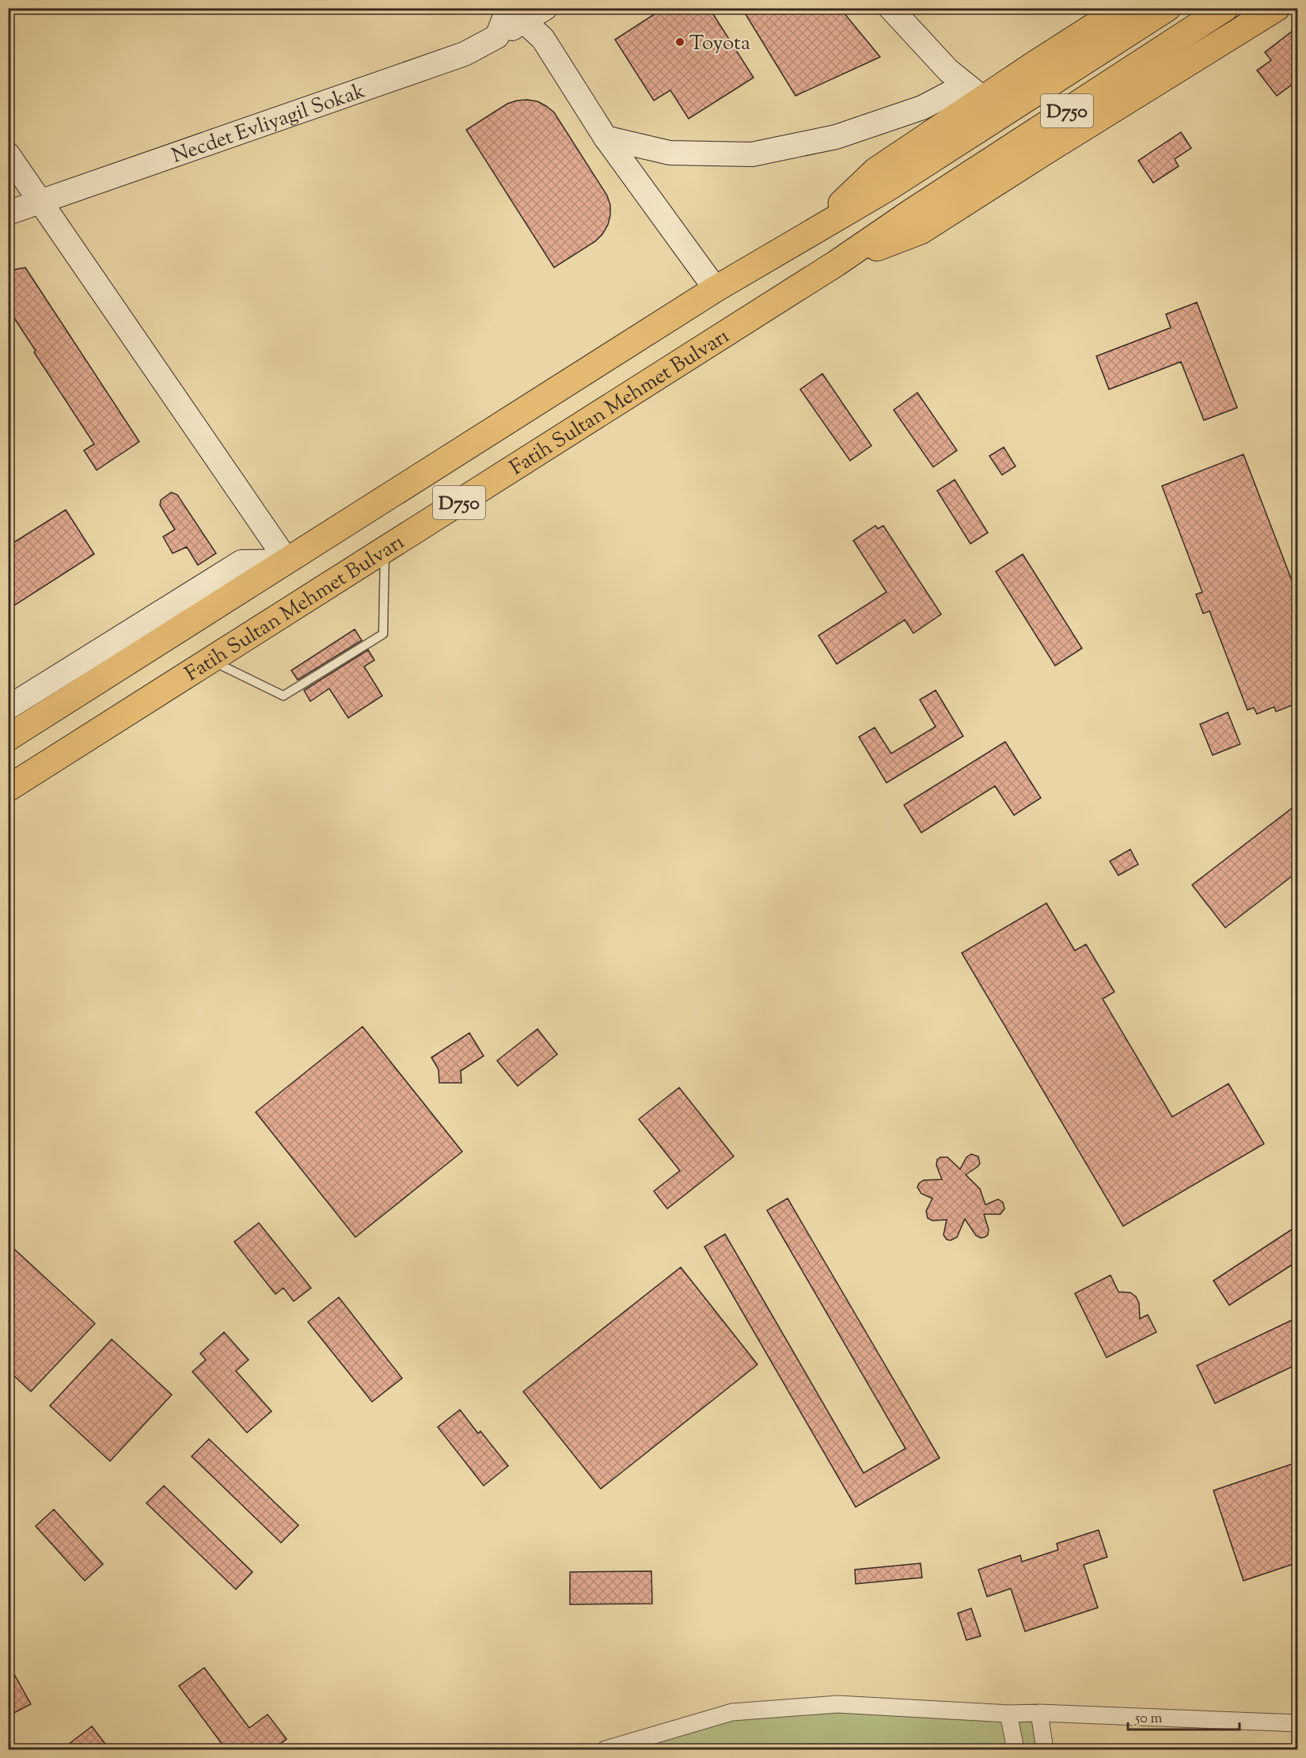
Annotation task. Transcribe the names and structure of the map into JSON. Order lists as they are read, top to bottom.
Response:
{
  "streets": {
    "highway": ["D750", "Fatih Sultan Mehmet Bulvarı"],
    "street": ["Necdet Evliyagil Sokak"]
  },
  "places": ["Toyota"],
  "scale_bar": "50 m"
}
